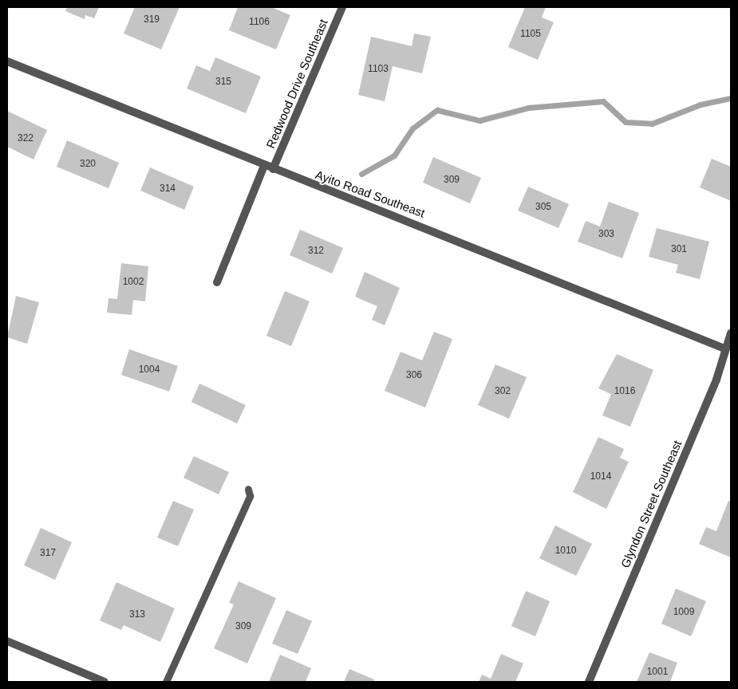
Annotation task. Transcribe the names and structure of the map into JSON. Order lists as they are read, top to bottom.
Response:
{
  "streets": {
    "street": ["Redwood Drive Southeast", "Ayito Road Southeast", "Glyndon Street Southeast"]
  },
  "crossings": [
    ["Redwood Drive Southeast", "Ayito Road Southeast"],
    ["Ayito Road Southeast", "Glyndon Street Southeast"]
  ],
  "house_numbers": [
    "319",
    "1106",
    "1105",
    "1103",
    "315",
    "322",
    "320",
    "309",
    "314",
    "305",
    "303",
    "301",
    "312",
    "1002",
    "1004",
    "306",
    "302",
    "1016",
    "1014",
    "1010",
    "317",
    "1009",
    "313",
    "309",
    "1001"
  ]
}
